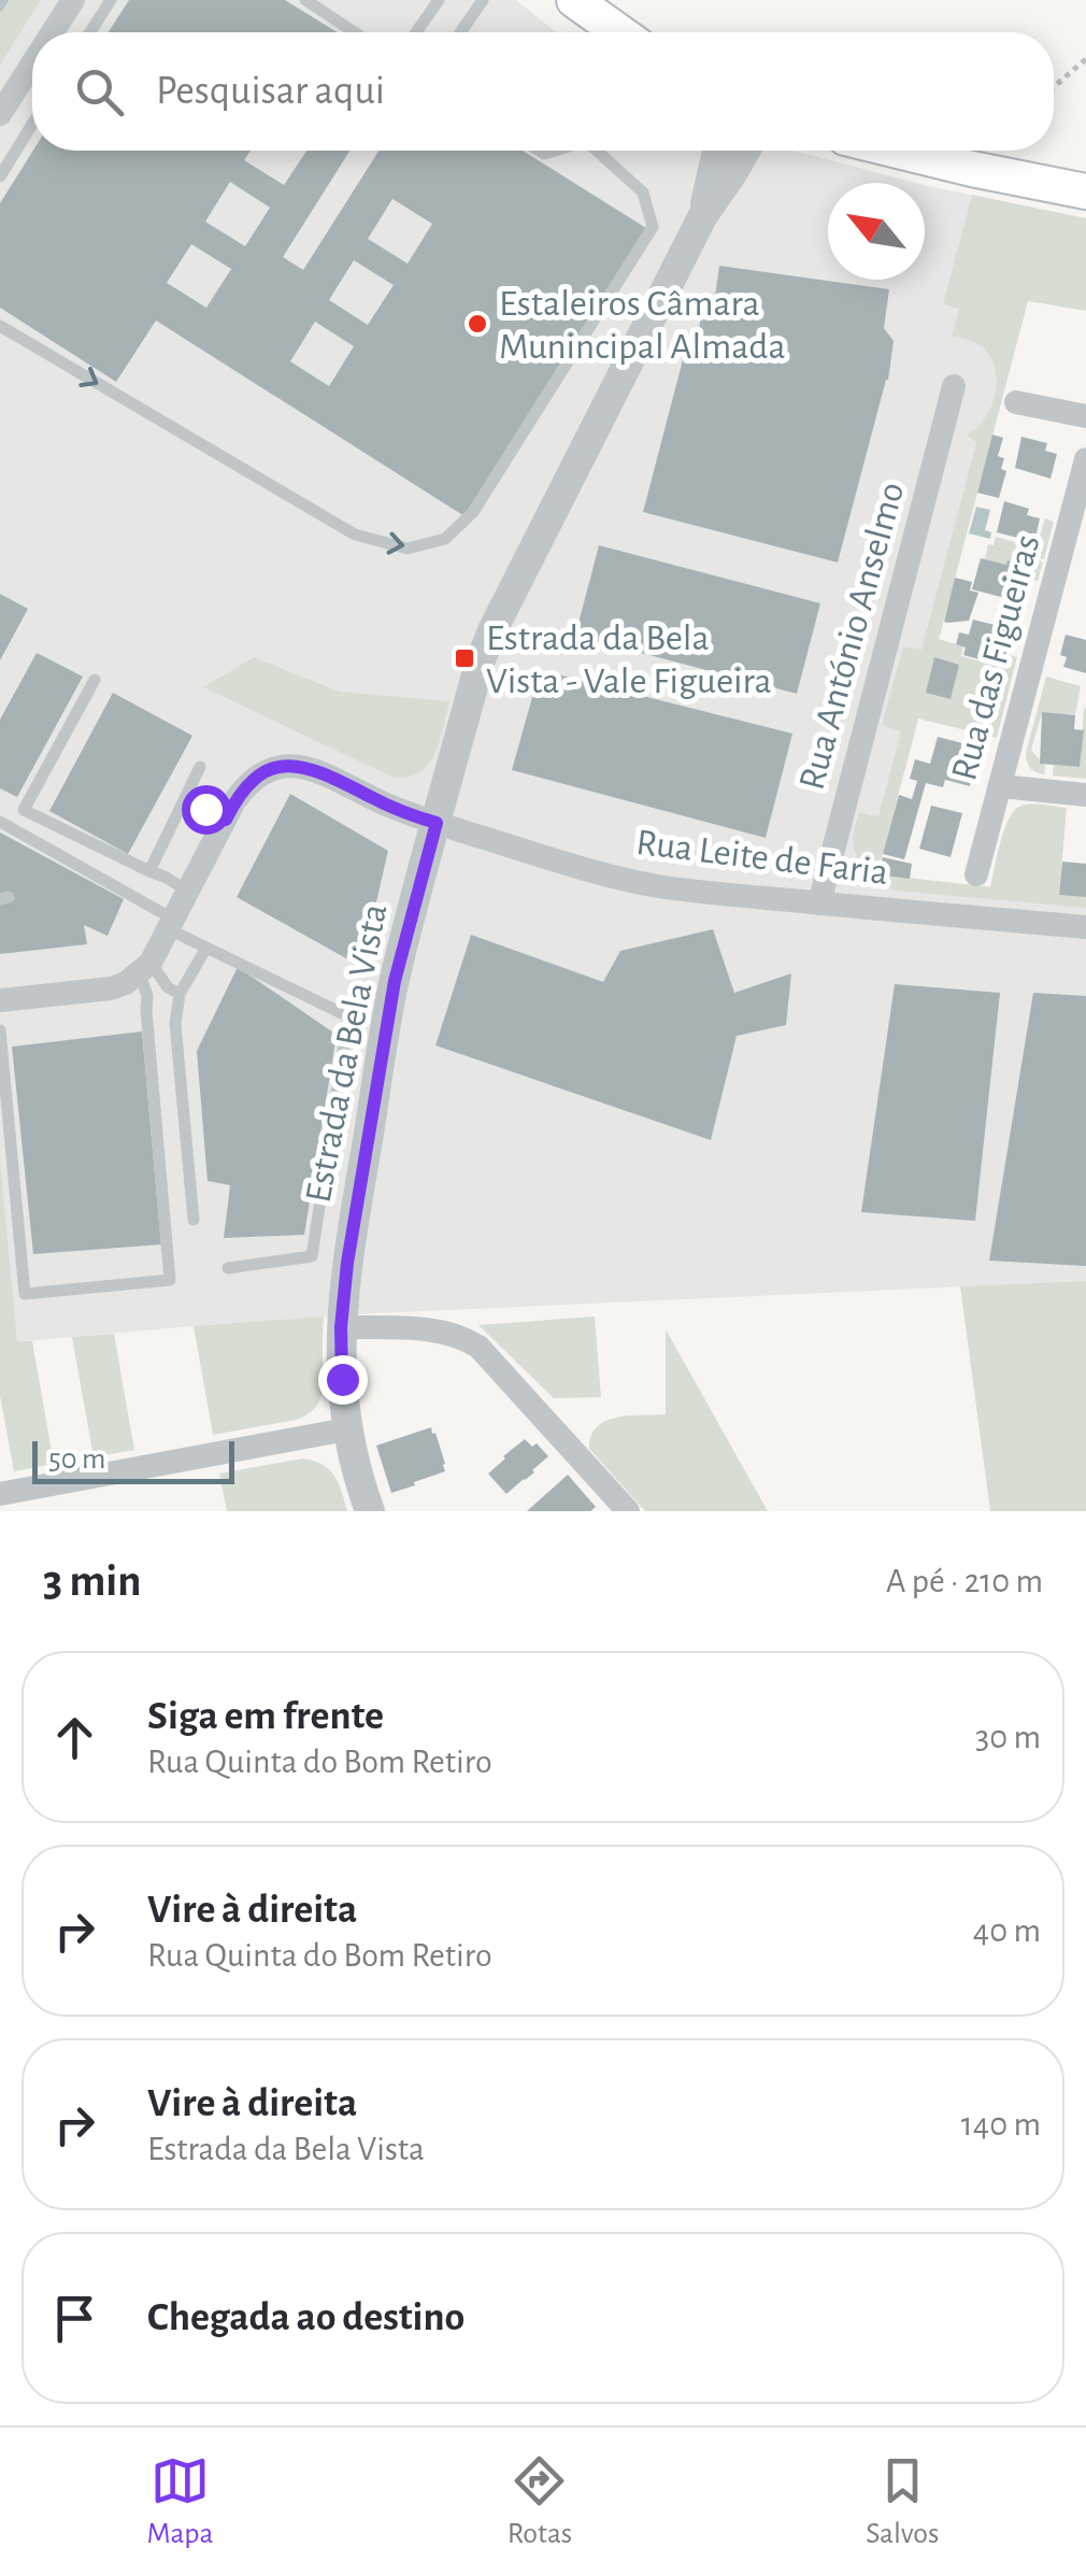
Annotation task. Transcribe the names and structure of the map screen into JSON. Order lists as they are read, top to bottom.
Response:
{
  "streets": {
    "street": [
      "Rua António Anselmo",
      "Rua das Figueiras",
      "Rua Leite de Faria",
      "Estrada da Bela Vista"
    ]
  },
  "crossings": [
    ["Rua António Anselmo", "Rua Leite de Faria"],
    ["Rua Leite de Faria", "Estrada da Bela Vista"]
  ],
  "places": {
    "other": ["Estaleiros Câmara Munincipal Almada"],
    "transit": ["Estrada da Bela Vista - Vale Figueira"]
  },
  "scale_bar": "50 m",
  "north": "top left",
  "page": {
    "search": "Pesquisar aqui",
    "scale": "50 m",
    "heading": ["3 min", "A pé · 210 m"],
    "list": [
      ["Siga em frente", "Rua Quinta do Bom Retiro", "30 m"],
      ["Vire à direita", "Rua Quinta do Bom Retiro", "40 m"],
      ["Vire à direita", "Estrada da Bela Vista", "140 m"],
      "Chegada ao destino"
    ],
    "nav": ["Mapa", "Rotas", "Salvos"]
  }
}
